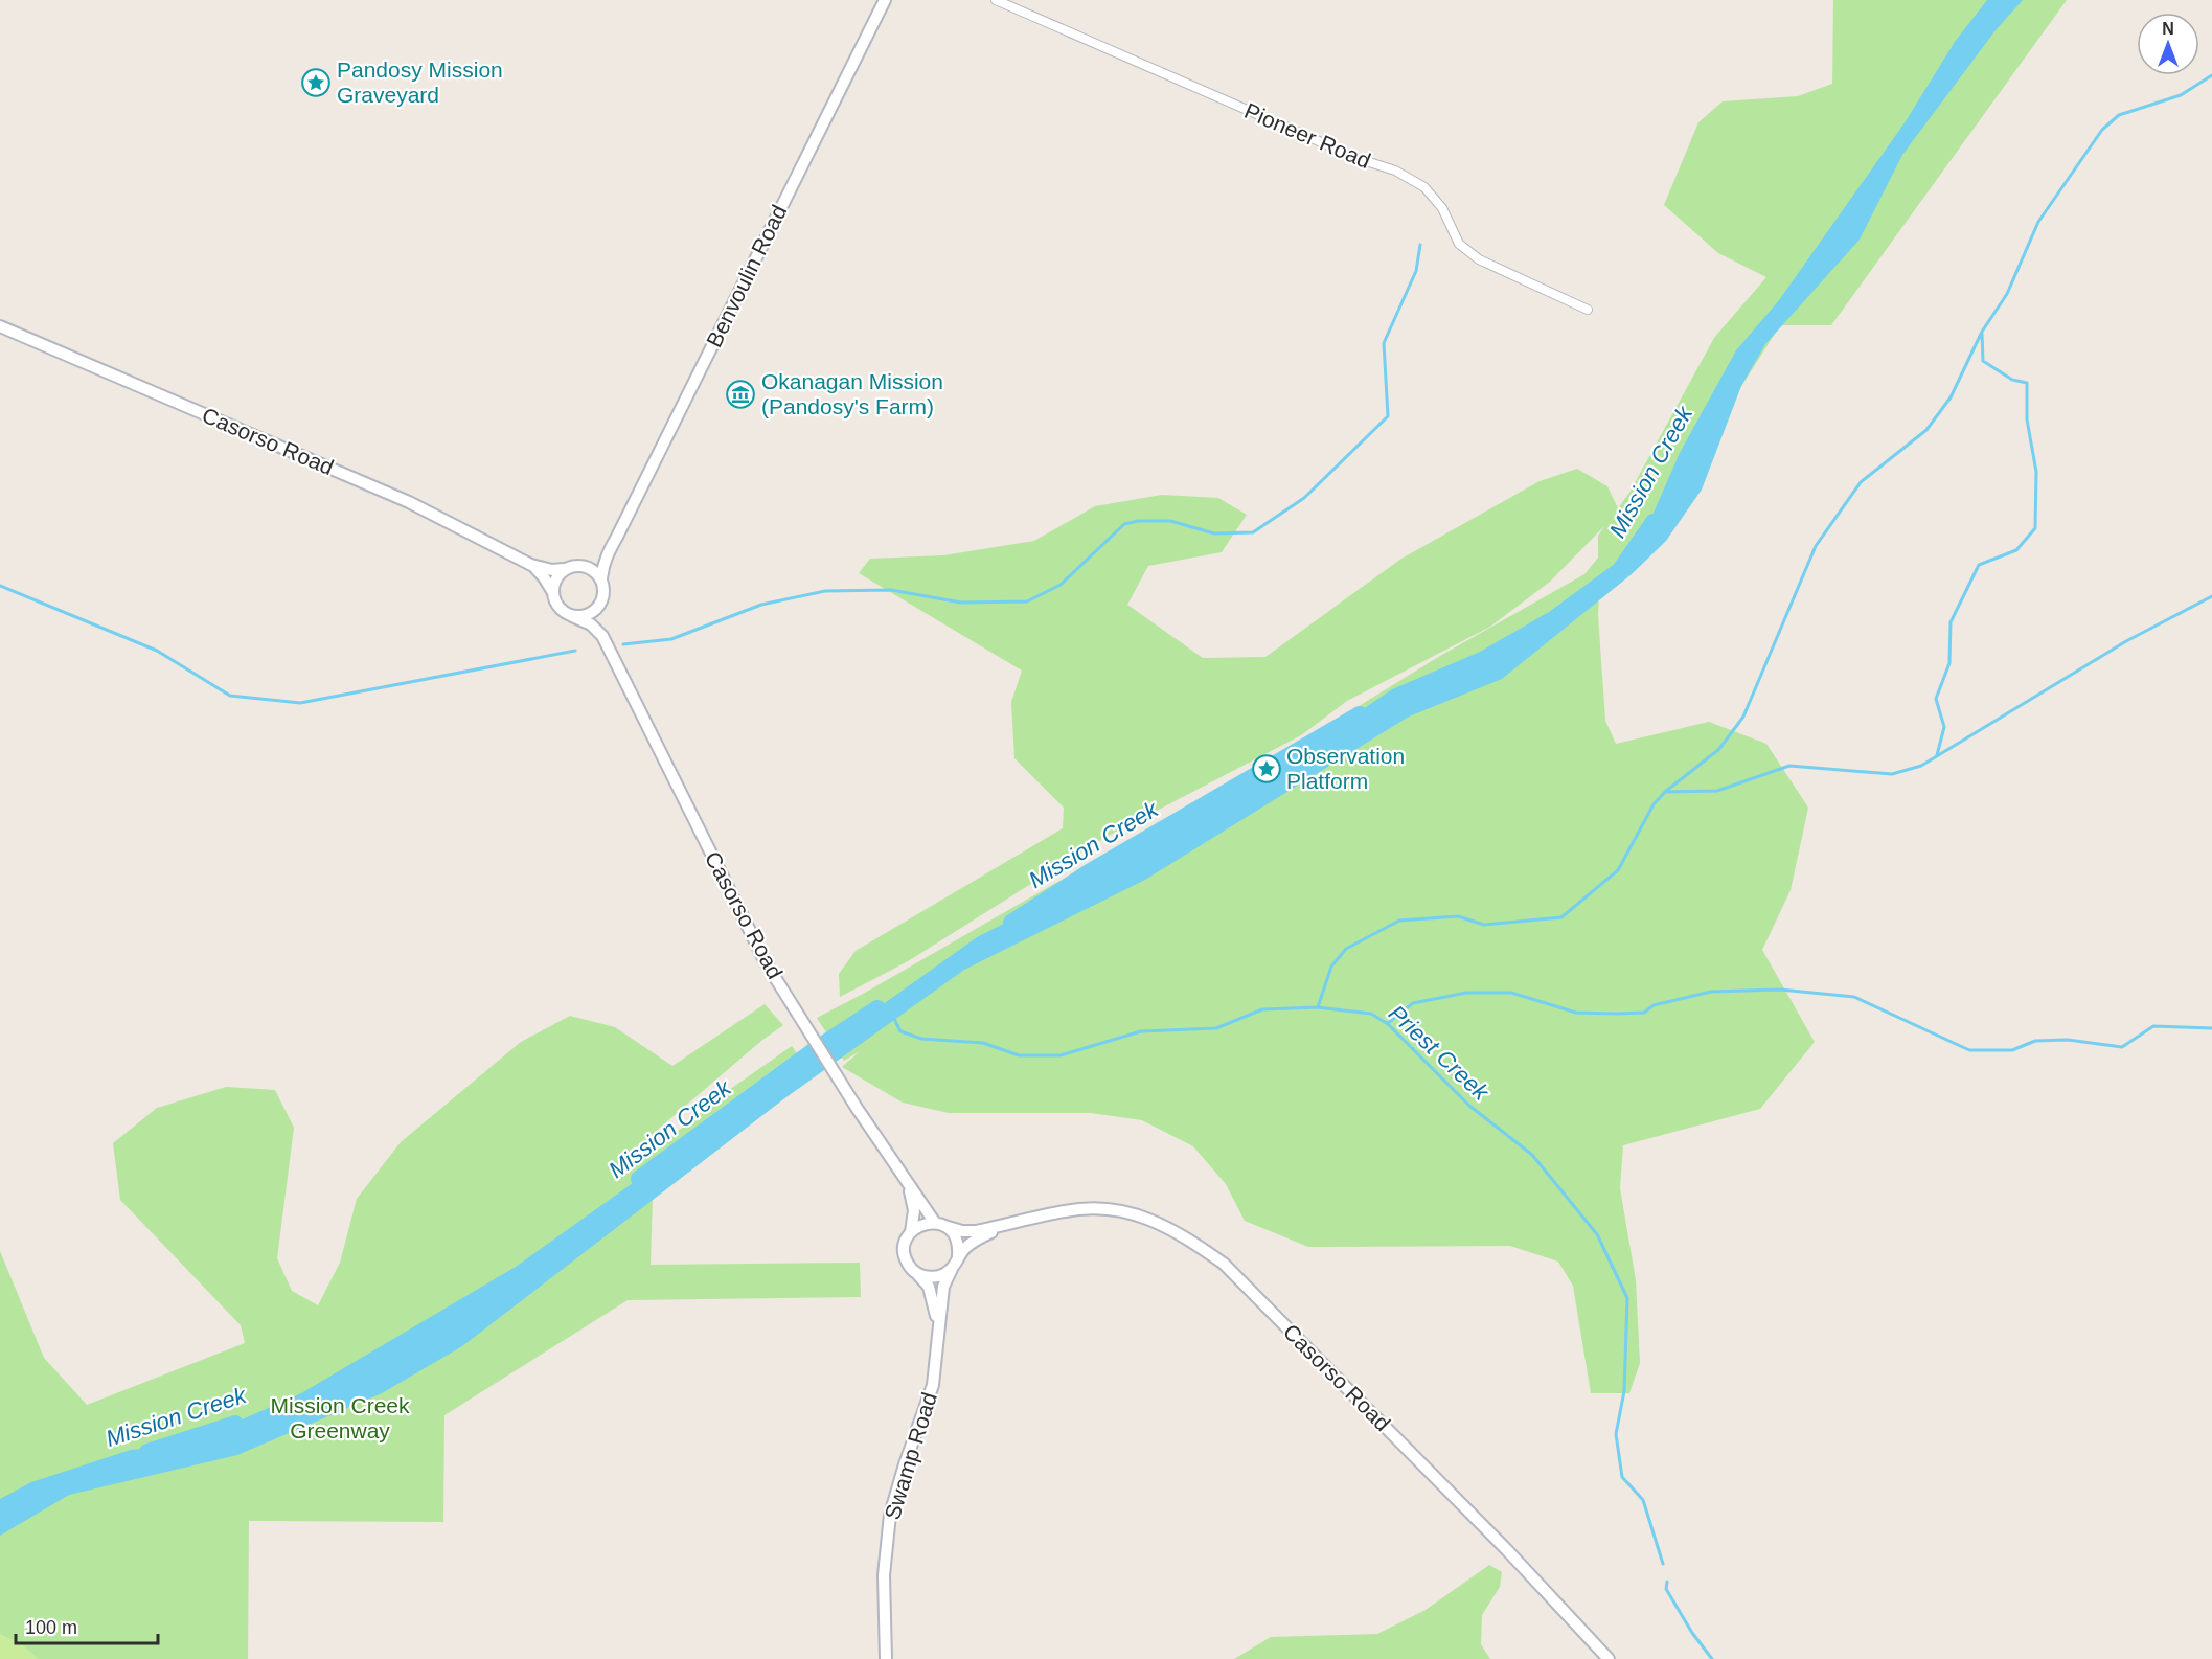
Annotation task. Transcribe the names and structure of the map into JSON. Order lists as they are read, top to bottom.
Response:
{
  "streets": {
    "main road": ["Benvoulin Road", "Casorso Road", "Swamp Road"],
    "street": ["Pioneer Road"]
  },
  "crossings": [
    ["Benvoulin Road", "Casorso Road"],
    ["Casorso Road", "Swamp Road"]
  ],
  "water": ["Mission Creek", "Priest Creek"],
  "parks": ["Mission Creek Greenway"],
  "places": {
    "place": ["Pandosy Mission Graveyard", "Observation Platform"],
    "museum": ["Okanagan Mission (Pandosy's Farm)"]
  },
  "scale_bar": "100 m",
  "north": "top"
}
